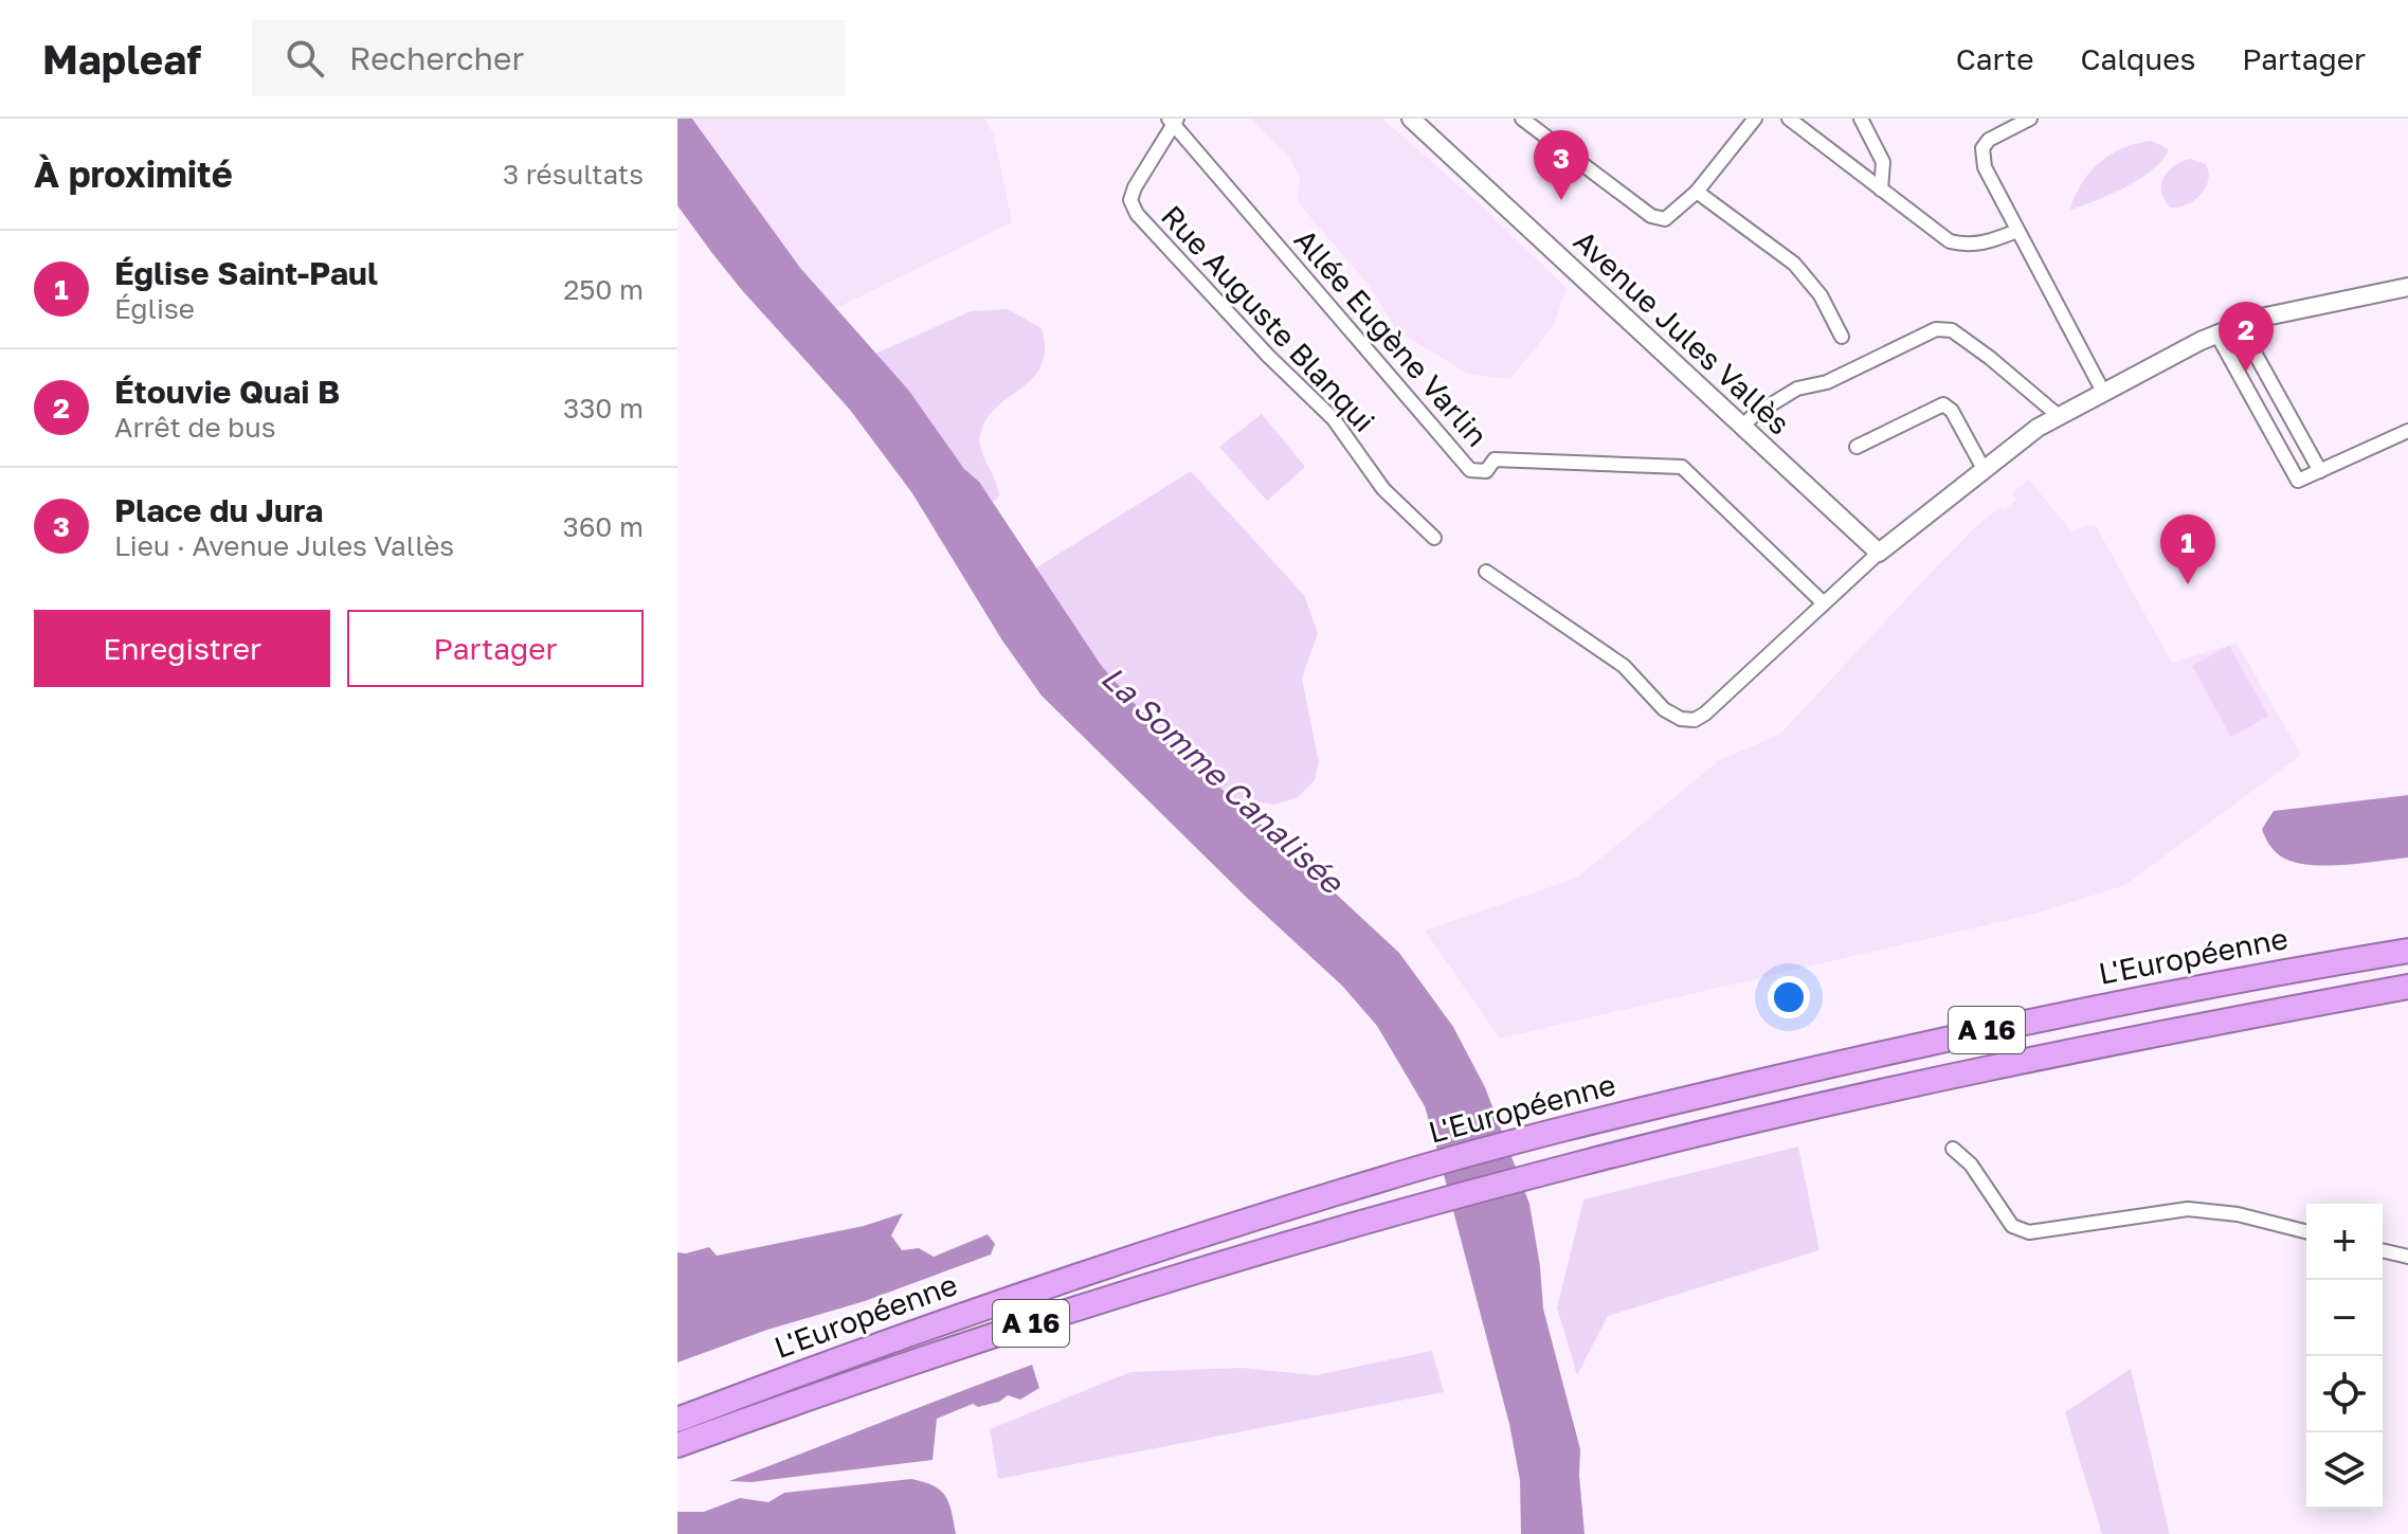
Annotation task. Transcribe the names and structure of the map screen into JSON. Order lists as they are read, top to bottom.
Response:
{
  "streets": {
    "highway": ["L'Européenne", "A 16"],
    "street": ["Rue Auguste Blanqui", "Avenue Jules Vallès", "Allée Eugène Varlin"]
  },
  "crossings": [
    ["Rue Auguste Blanqui", "Allée Eugène Varlin"]
  ],
  "water": ["La Somme Canalisée"],
  "page": {
    "header": "Mapleaf",
    "search": "Rechercher",
    "nav": ["Carte", "Calques", "Partager"],
    "heading": ["À proximité", "3 résultats"],
    "pins": ["3", "2", "1"],
    "list": [
      {
        "mark": "1",
        "name": "Église Saint-Paul",
        "note": "Église",
        "value": "250 m"
      },
      {
        "mark": "2",
        "name": "Étouvie Quai B",
        "note": "Arrêt de bus",
        "value": "330 m"
      },
      {
        "mark": "3",
        "name": "Place du Jura",
        "note": "Lieu · Avenue Jules Vallès",
        "value": "360 m"
      }
    ],
    "buttons": ["Enregistrer", "Partager"],
    "map_buttons": ["+", "−"]
  }
}
